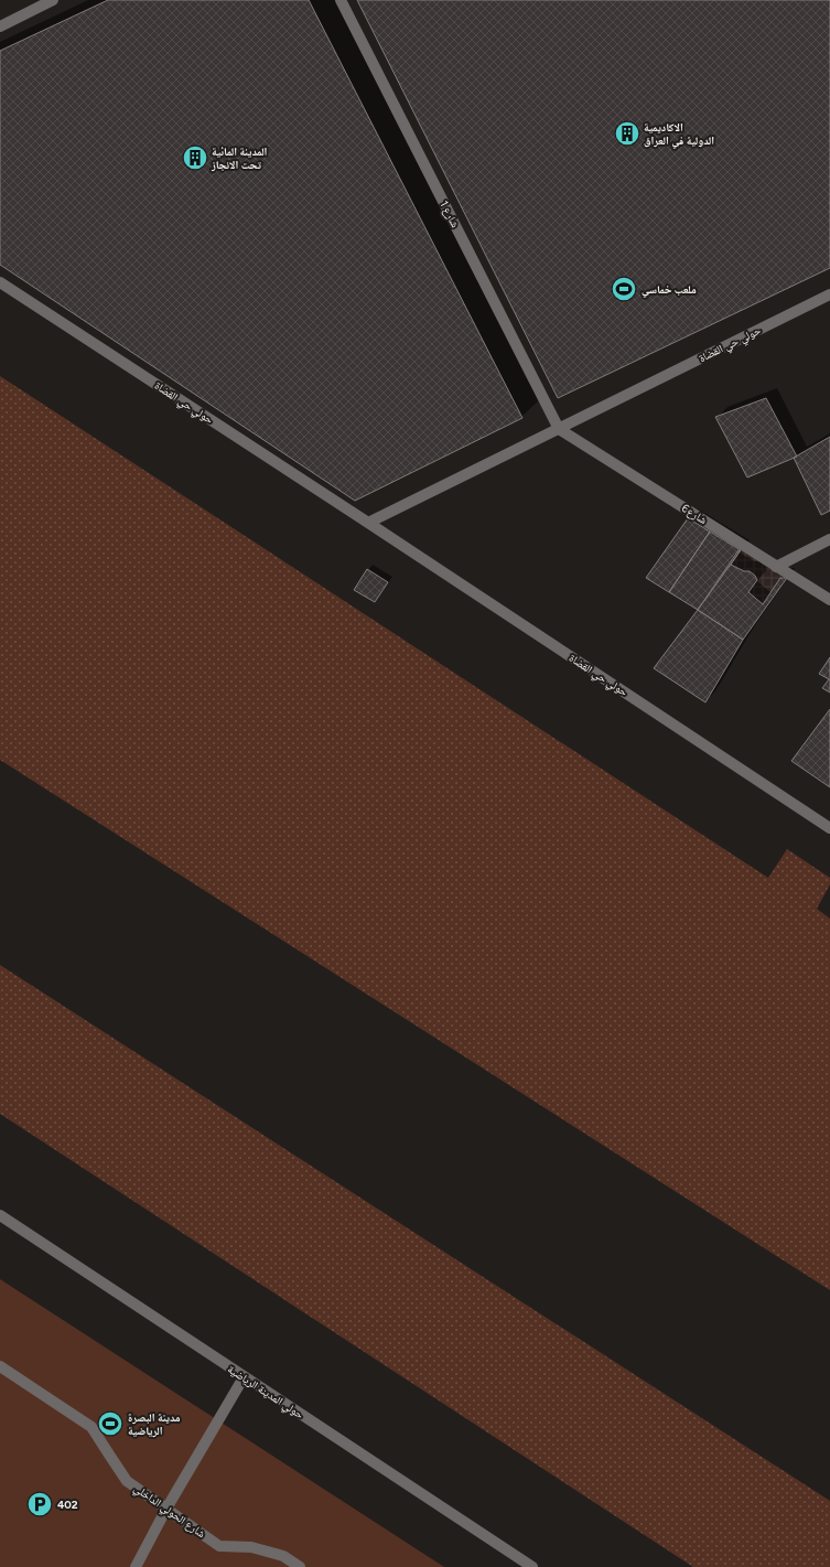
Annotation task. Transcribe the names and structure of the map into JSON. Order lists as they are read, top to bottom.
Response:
{
  "streets": {
    "street": [
      "شارع 1",
      "حولي حي القضاة",
      "شارع6",
      "حولي المدينة الرياضية",
      "شارع الحولي الداخلي"
    ]
  },
  "crossings": [
    ["شارع 1", "حولي حي القضاة"],
    ["شارع 1", "شارع6"],
    ["حولي حي القضاة", "شارع6"]
  ],
  "places": {
    "building": ["الاكاديمية الدولية في العراق", "المدينة المائية تحت الانجاز"],
    "sports": ["ملعب خماسي", "مدينة البصرة الرياضية"],
    "parking": ["402"]
  }
}
